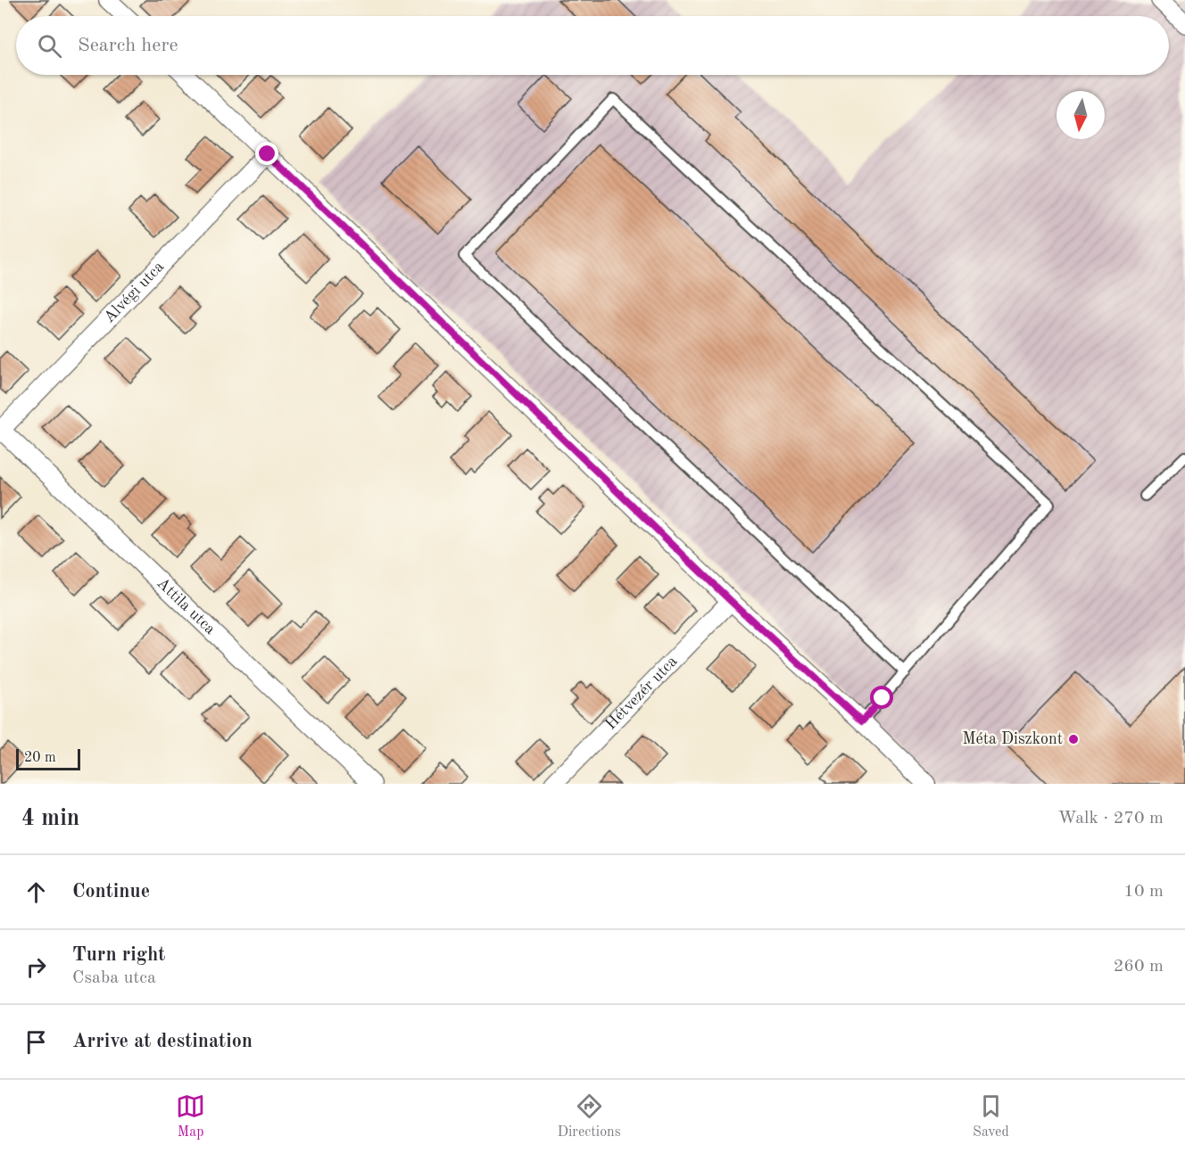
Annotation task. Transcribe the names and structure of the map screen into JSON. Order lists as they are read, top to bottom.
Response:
{
  "streets": {
    "street": ["Alvégi utca", "Attila utca", "Hétvezér utca"]
  },
  "crossings": [
    ["Alvégi utca", "Attila utca"]
  ],
  "places": ["Méta Diszkont"],
  "scale_bar": "20 m",
  "north": "bottom",
  "page": {
    "search": "Search here",
    "scale": "20 m",
    "heading": ["4 min", "Walk · 270 m"],
    "list": [
      ["Continue", "10 m"],
      ["Turn right", "Csaba utca", "260 m"],
      "Arrive at destination"
    ],
    "nav": ["Map", "Directions", "Saved"]
  }
}
